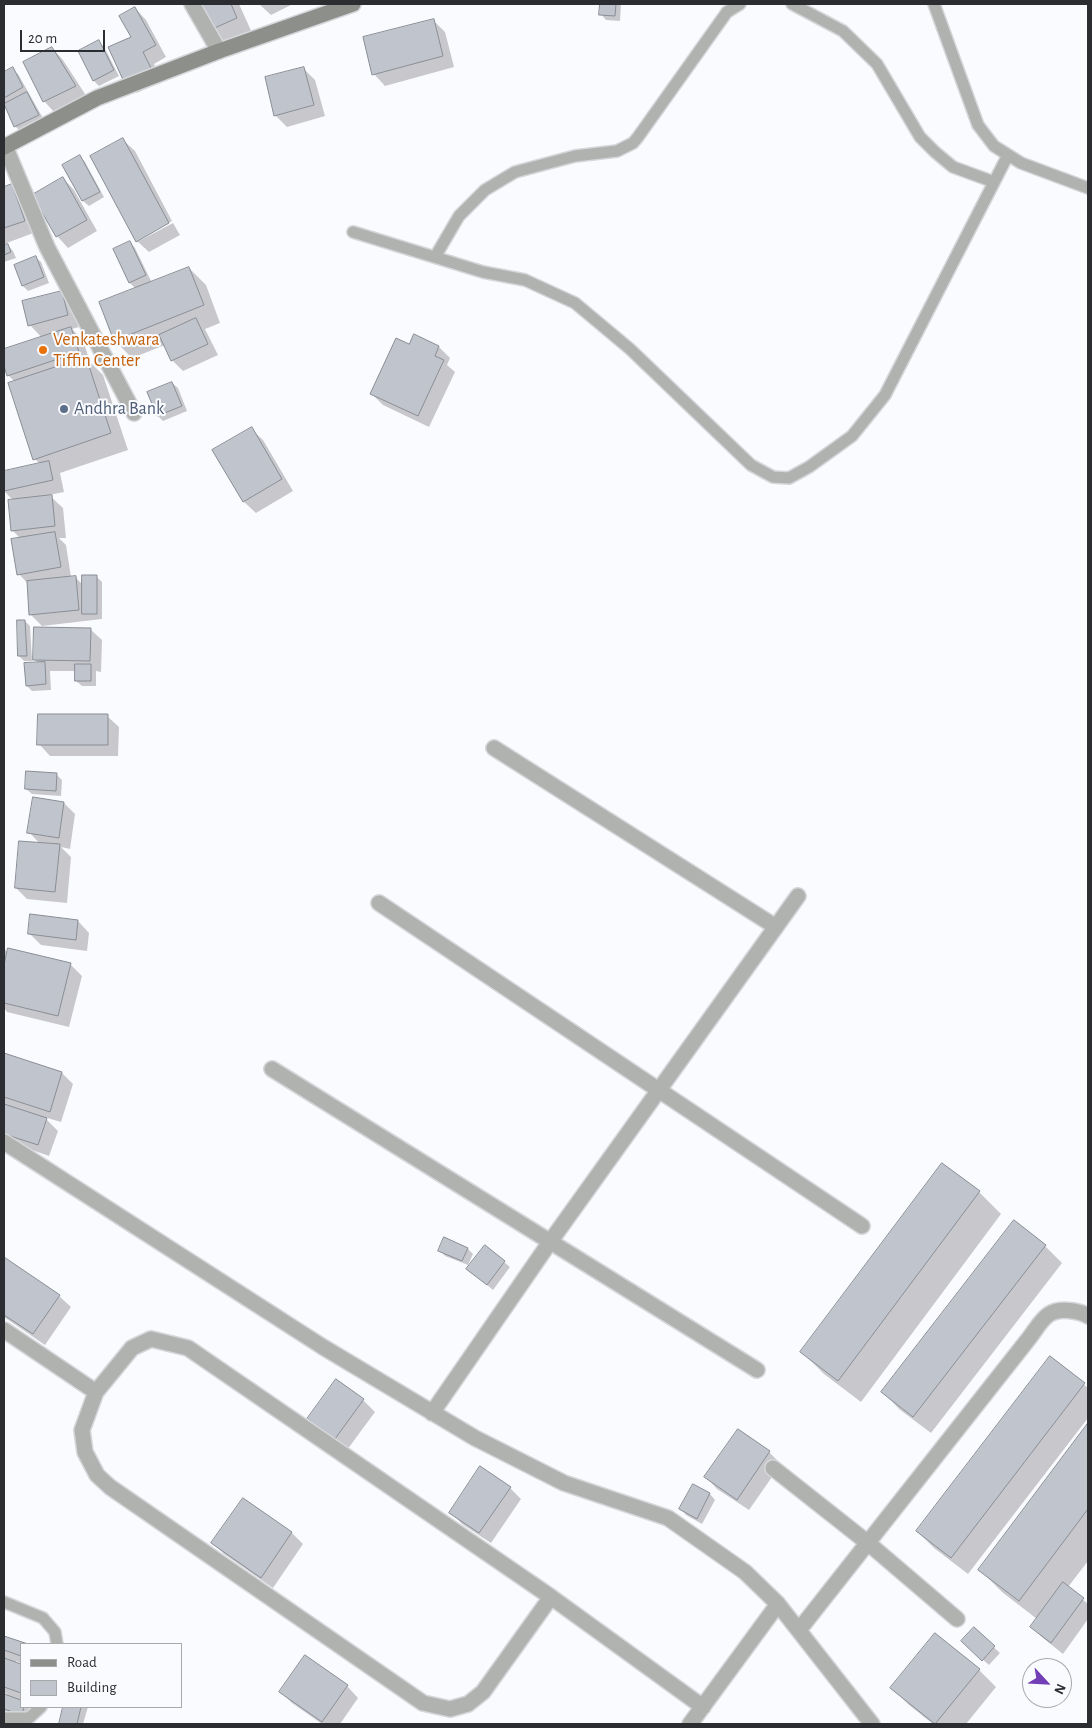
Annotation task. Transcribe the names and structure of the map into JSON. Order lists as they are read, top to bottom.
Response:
{
  "places": ["Venkateshwara Tiffin Center", "Andhra Bank"],
  "legend": ["Road", "Building"],
  "scale_bar": "20 m",
  "north": "bottom right"
}
